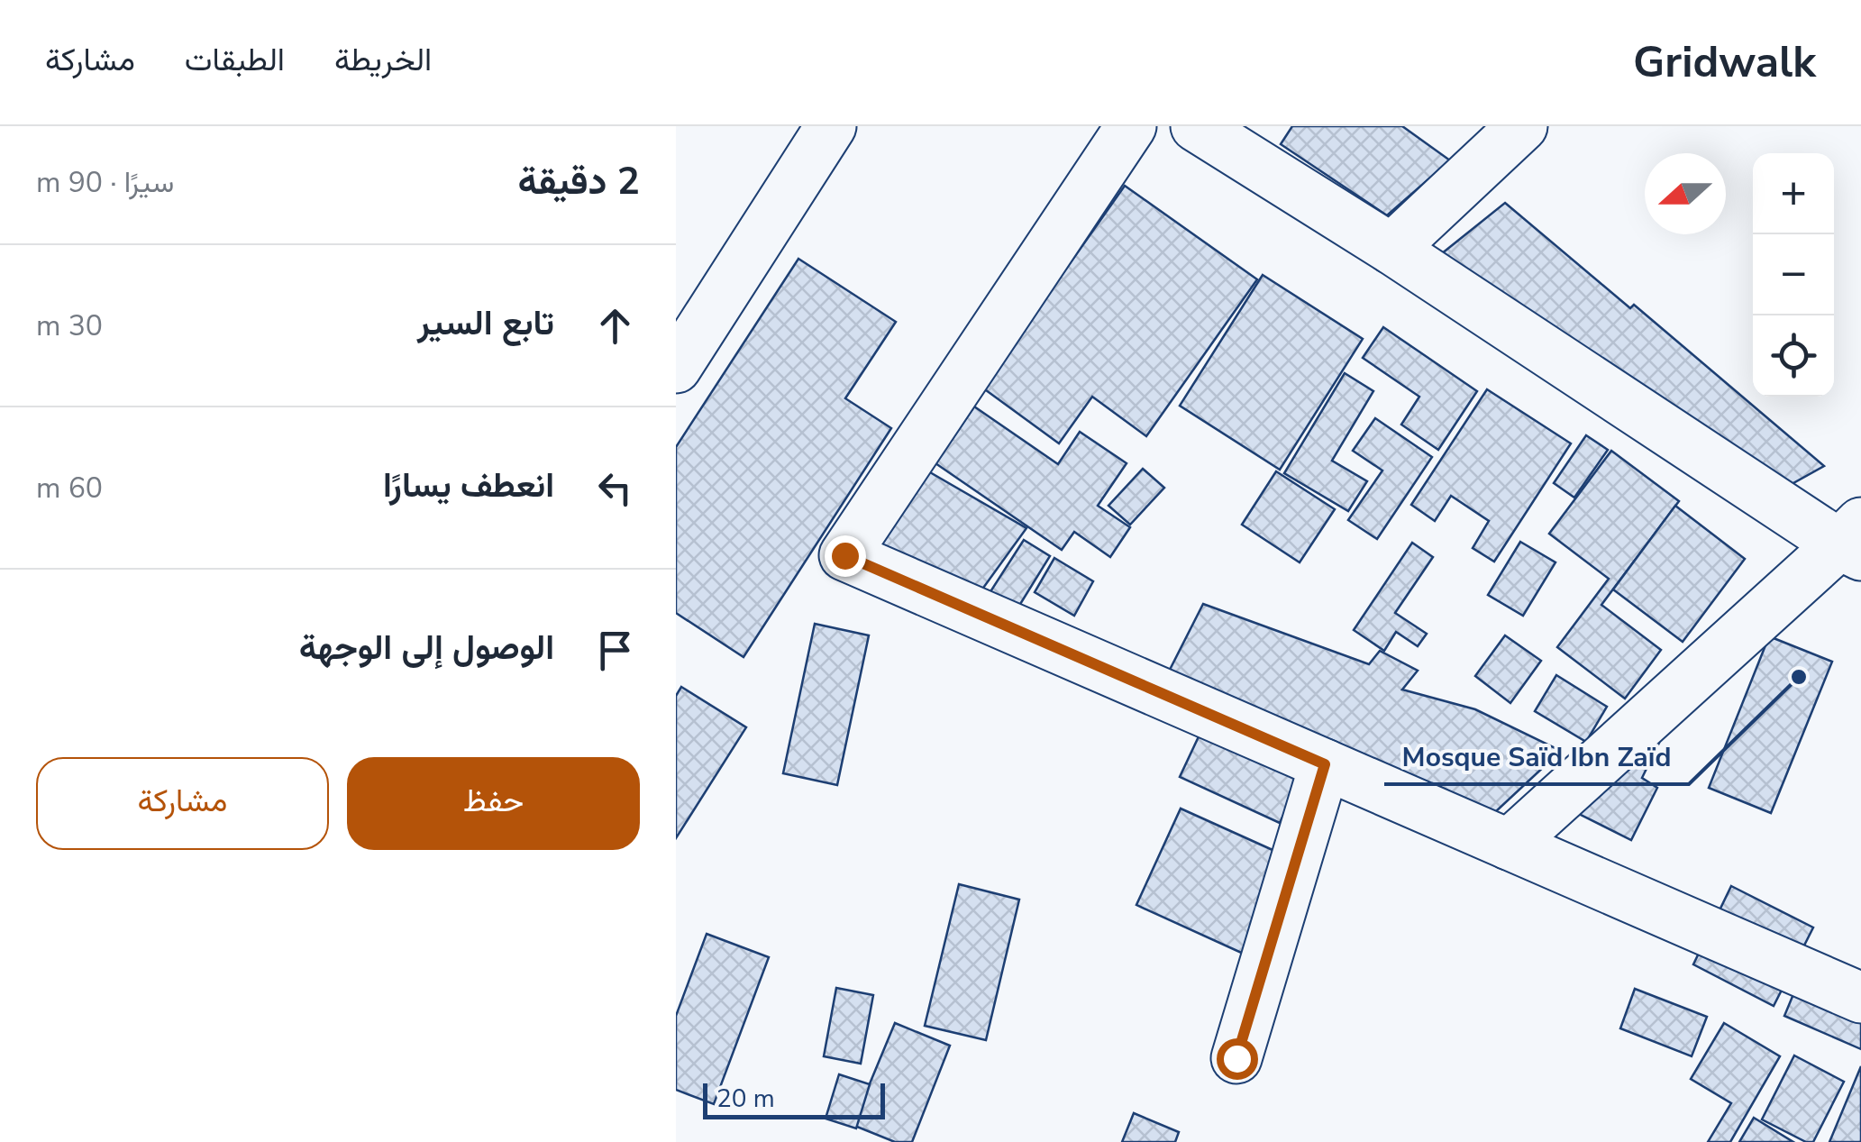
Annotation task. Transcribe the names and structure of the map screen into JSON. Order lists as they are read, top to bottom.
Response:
{
  "places": ["Mosque Saïd Ibn Zaïd"],
  "scale_bar": "20 m",
  "north": "left",
  "page": {
    "header": "Gridwalk",
    "nav": ["الخريطة", "الطبقات", "مشاركة"],
    "heading": ["2 دقيقة", "سيرًا · 90 m"],
    "map_buttons": ["+", "−"],
    "list": [
      ["تابع السير", "30 m"],
      ["انعطف يسارًا", "60 m"],
      "الوصول إلى الوجهة"
    ],
    "buttons": ["حفظ", "مشاركة"],
    "scale": "20 m"
  }
}
